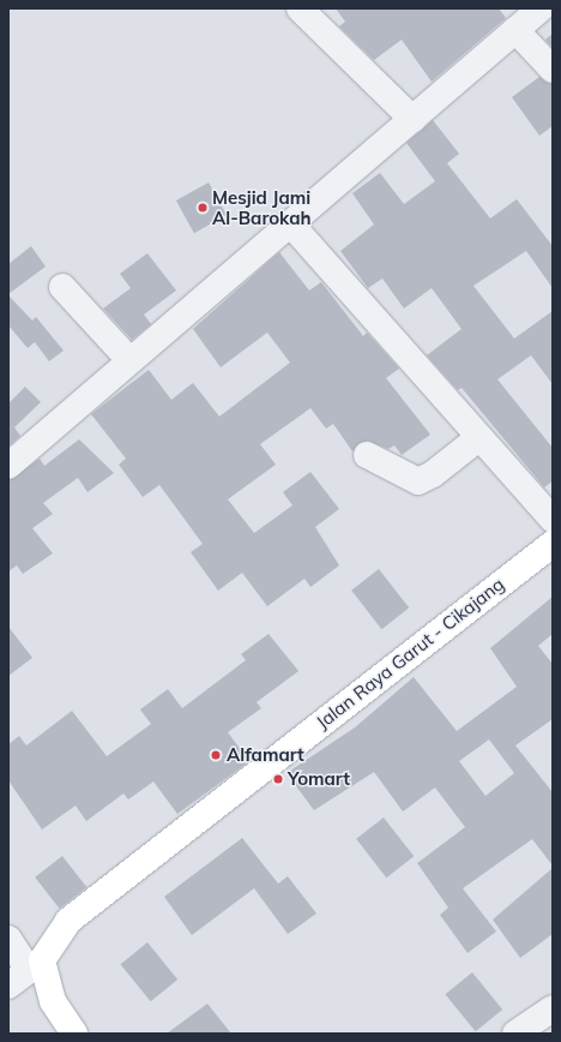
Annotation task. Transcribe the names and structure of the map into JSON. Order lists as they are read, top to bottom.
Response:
{
  "streets": {
    "main road": ["Jalan Raya Garut - Cikajang"]
  },
  "places": ["Mesjid Jami Al-Barokah", "Alfamart", "Yomart"]
}
